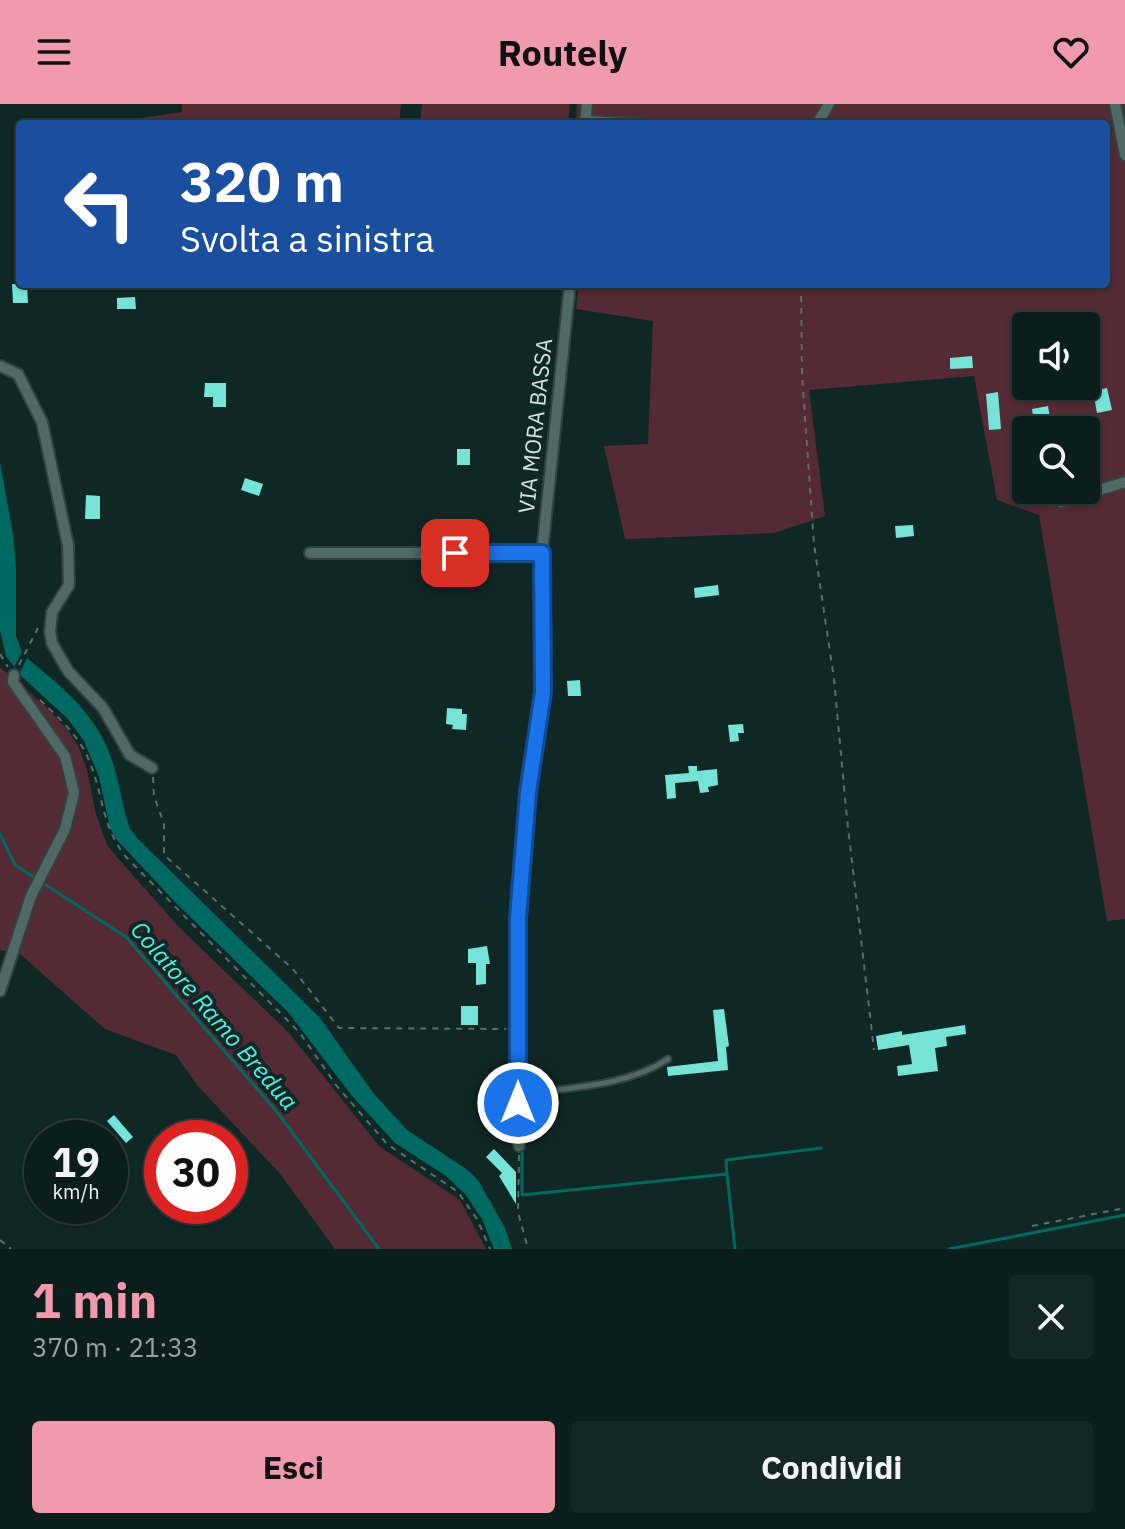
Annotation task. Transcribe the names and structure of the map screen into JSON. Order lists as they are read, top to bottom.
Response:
{
  "streets": {
    "street": ["VIA MORA BASSA"]
  },
  "water": ["Colatore Ramo Bredua"],
  "page": {
    "header": "Routely",
    "turn": ["320 m", "Svolta a sinistra"],
    "speed": "19 km/h",
    "limit": "30",
    "heading": ["1 min", "370 m · 21:33"],
    "buttons": ["Esci", "Condividi"]
  }
}
